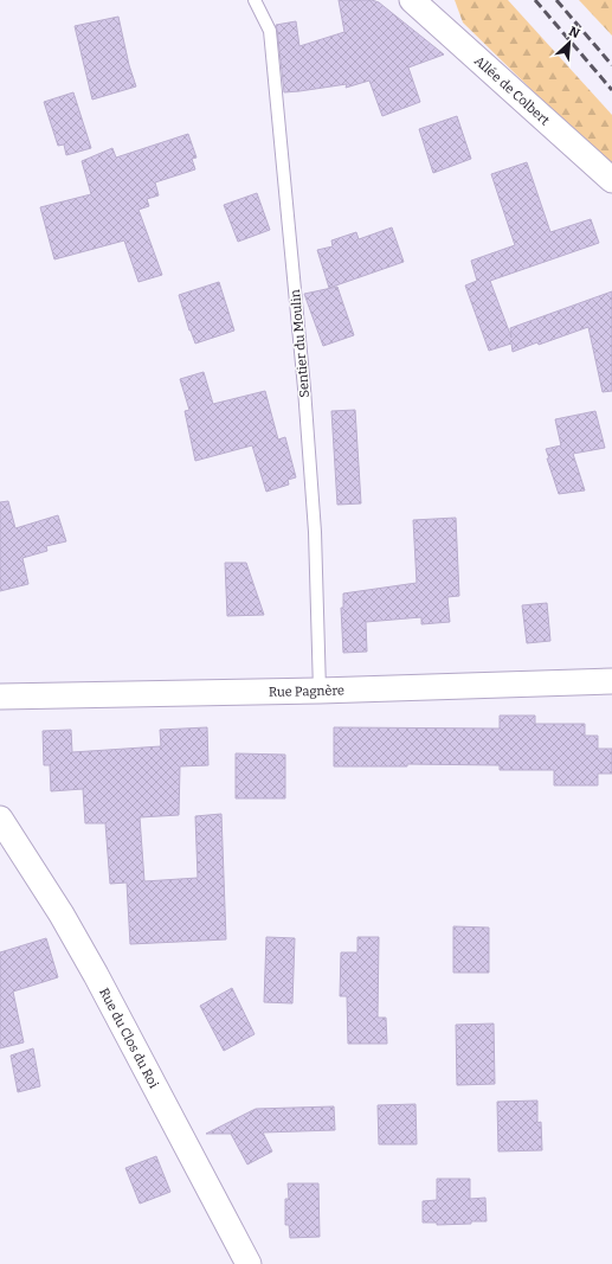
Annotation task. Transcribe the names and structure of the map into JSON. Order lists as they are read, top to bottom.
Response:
{
  "streets": {
    "street": ["Allée de Colbert", "Rue Pagnère", "Rue du Clos du Roi"],
    "lane": ["Sentier du Moulin"]
  },
  "crossings": [
    ["Sentier du Moulin", "Rue Pagnère"]
  ],
  "north": "top right"
}
